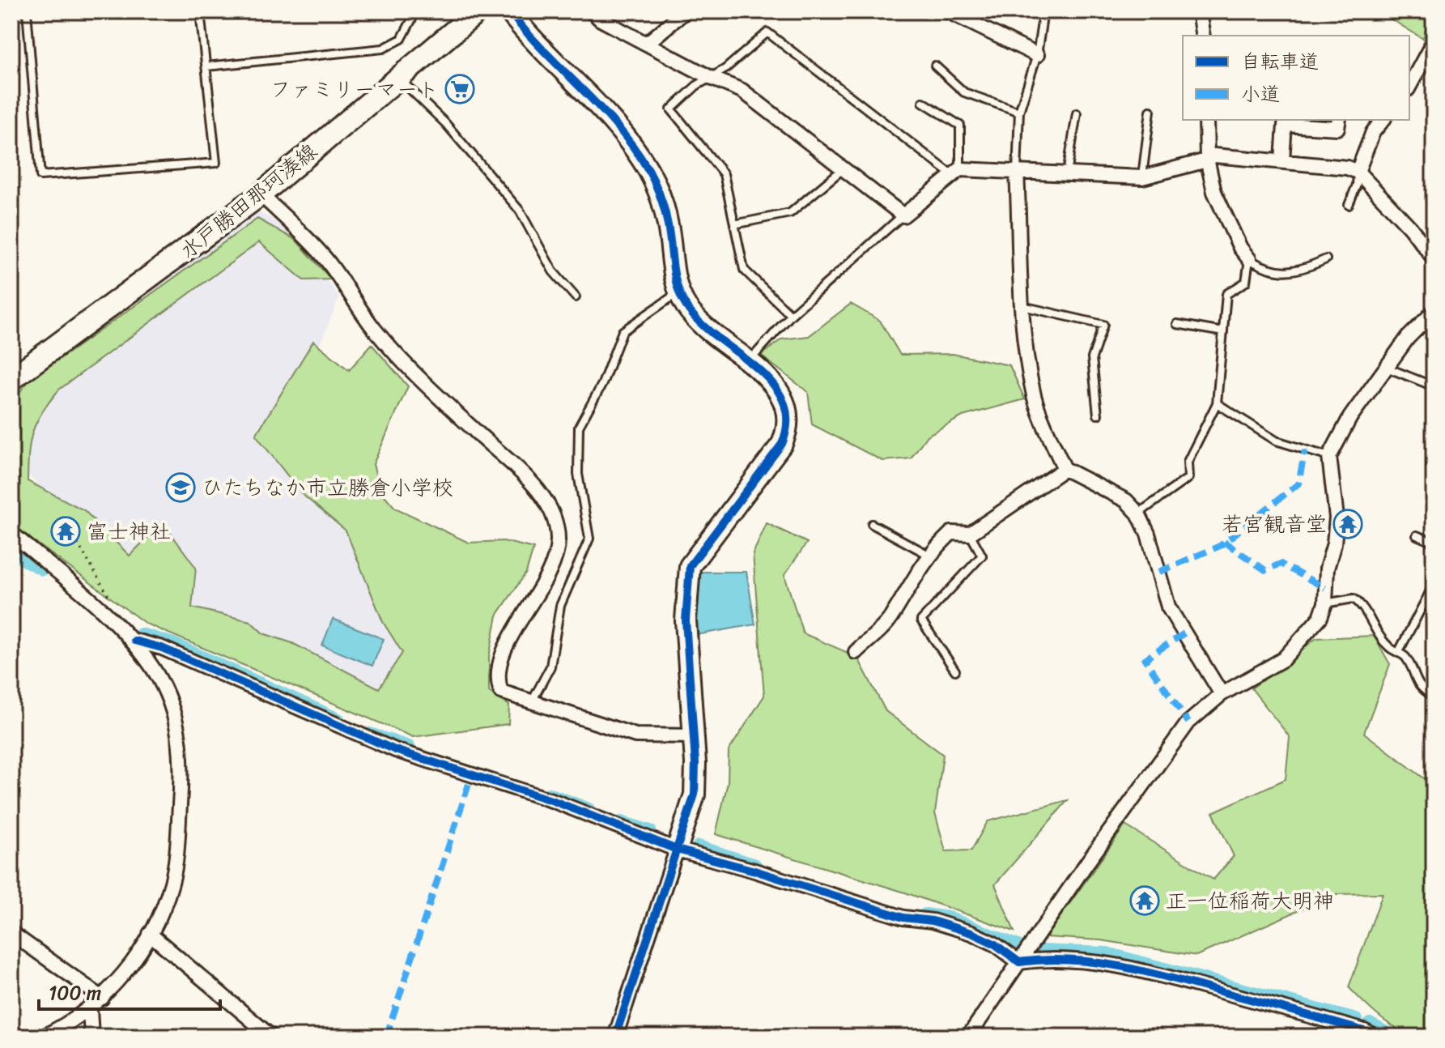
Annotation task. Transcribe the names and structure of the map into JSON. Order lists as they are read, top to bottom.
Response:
{
  "streets": {
    "main road": ["水戸勝田那珂湊線"]
  },
  "places": {
    "supermarket": ["ファミリーマート"],
    "school or university": ["ひたちなか市立勝倉小学校"],
    "temple": ["若宮観音堂", "富士神社", "正一位稲荷大明神"]
  },
  "legend": ["自転車道", "小道"],
  "scale_bar": "100 m"
}
